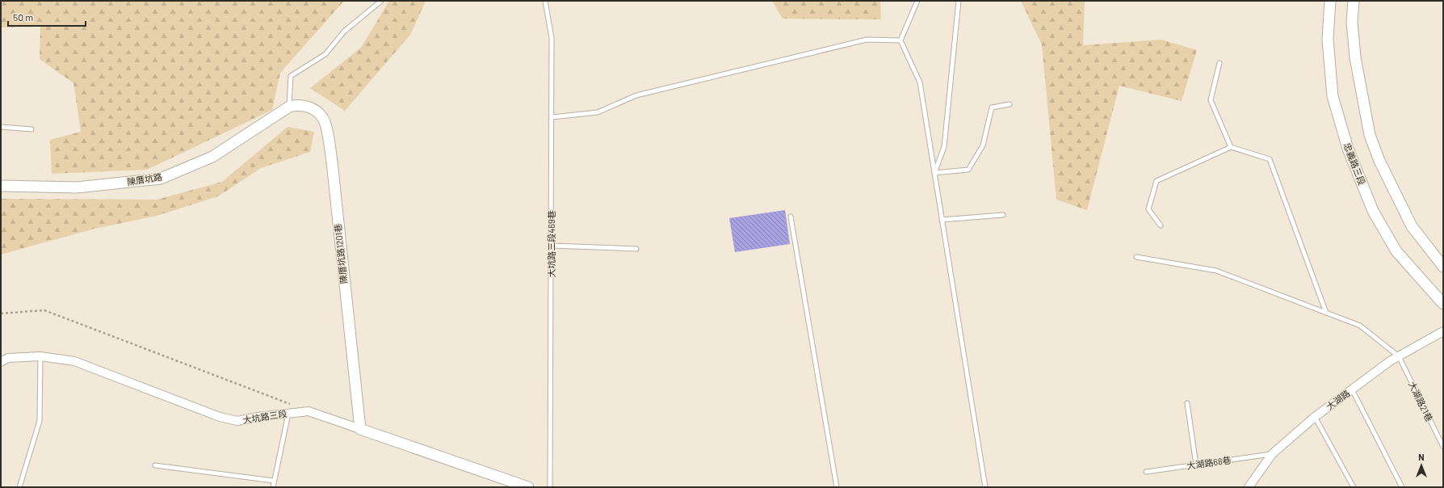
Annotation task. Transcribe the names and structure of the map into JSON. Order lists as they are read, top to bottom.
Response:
{
  "streets": {
    "street": [
      "忠義路三段",
      "陳厝坑路",
      "陳厝坑路1201巷",
      "大湖路",
      "大坑路三段"
    ],
    "lane": ["大坑路三段469巷", "大湖路21巷", "大湖路68巷"]
  },
  "crossings": [
    ["陳厝坑路", "陳厝坑路1201巷"],
    ["陳厝坑路1201巷", "大坑路三段"],
    ["大湖路", "大湖路21巷"],
    ["大湖路", "大湖路68巷"]
  ],
  "scale_bar": "50 m",
  "north": "top"
}
